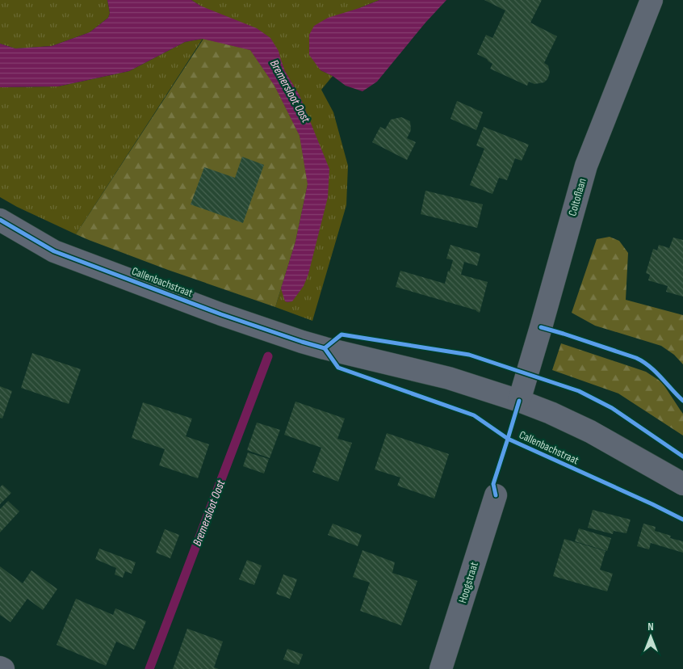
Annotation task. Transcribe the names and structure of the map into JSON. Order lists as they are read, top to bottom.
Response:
{
  "streets": {
    "street": ["Coltoflaan", "Callenbachstraat", "Hoogstraat"]
  },
  "crossings": [
    ["Coltoflaan", "Callenbachstraat"]
  ],
  "water": ["Bremersloot Oost"],
  "north": "top"
}
